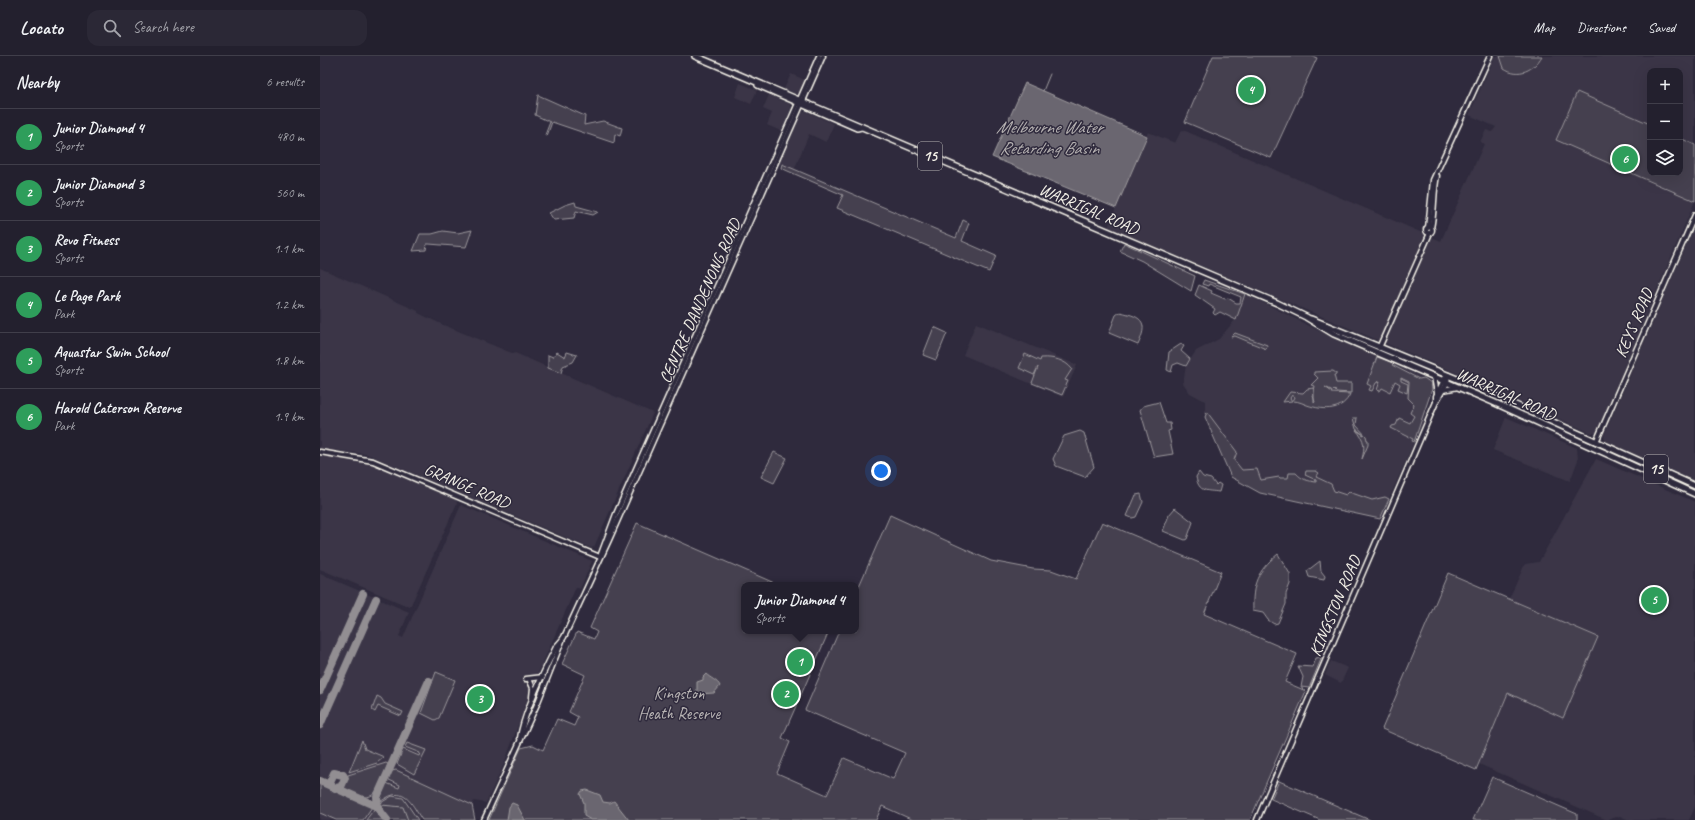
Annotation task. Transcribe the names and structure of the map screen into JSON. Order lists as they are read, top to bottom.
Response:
{
  "streets": {
    "highway": ["15", "WARRIGAL ROAD"],
    "main road": [
      "CENTRE DANDENONG ROAD",
      "KEYS ROAD",
      "GRANGE ROAD",
      "KINGSTON ROAD"
    ]
  },
  "crossings": [
    ["WARRIGAL ROAD", "CENTRE DANDENONG ROAD"],
    ["WARRIGAL ROAD", "KEYS ROAD"],
    ["WARRIGAL ROAD", "KINGSTON ROAD"],
    ["CENTRE DANDENONG ROAD", "GRANGE ROAD"]
  ],
  "water": ["Melbourne Water Retarding Basin"],
  "parks": ["Kingston Heath Reserve"],
  "page": {
    "header": "Locato",
    "search": "Search here",
    "nav": ["Map", "Directions", "Saved"],
    "heading": ["Nearby", "6 results"],
    "map_buttons": ["+", "−"],
    "pins": [
      "4",
      "6",
      "5",
      "1",
      "2",
      "3"
    ],
    "list": [
      {
        "mark": "1",
        "name": "Junior Diamond 4",
        "note": "Sports",
        "value": "480 m"
      },
      {
        "mark": "2",
        "name": "Junior Diamond 3",
        "note": "Sports",
        "value": "560 m"
      },
      {
        "mark": "3",
        "name": "Revo Fitness",
        "note": "Sports",
        "value": "1.1 km"
      },
      {
        "mark": "4",
        "name": "Le Page Park",
        "note": "Park",
        "value": "1.2 km"
      },
      {
        "mark": "5",
        "name": "Aquastar Swim School",
        "note": "Sports",
        "value": "1.8 km"
      },
      {
        "mark": "6",
        "name": "Harold Caterson Reserve",
        "note": "Park",
        "value": "1.9 km"
      }
    ],
    "popup": ["Junior Diamond 4", "Sports"]
  }
}
